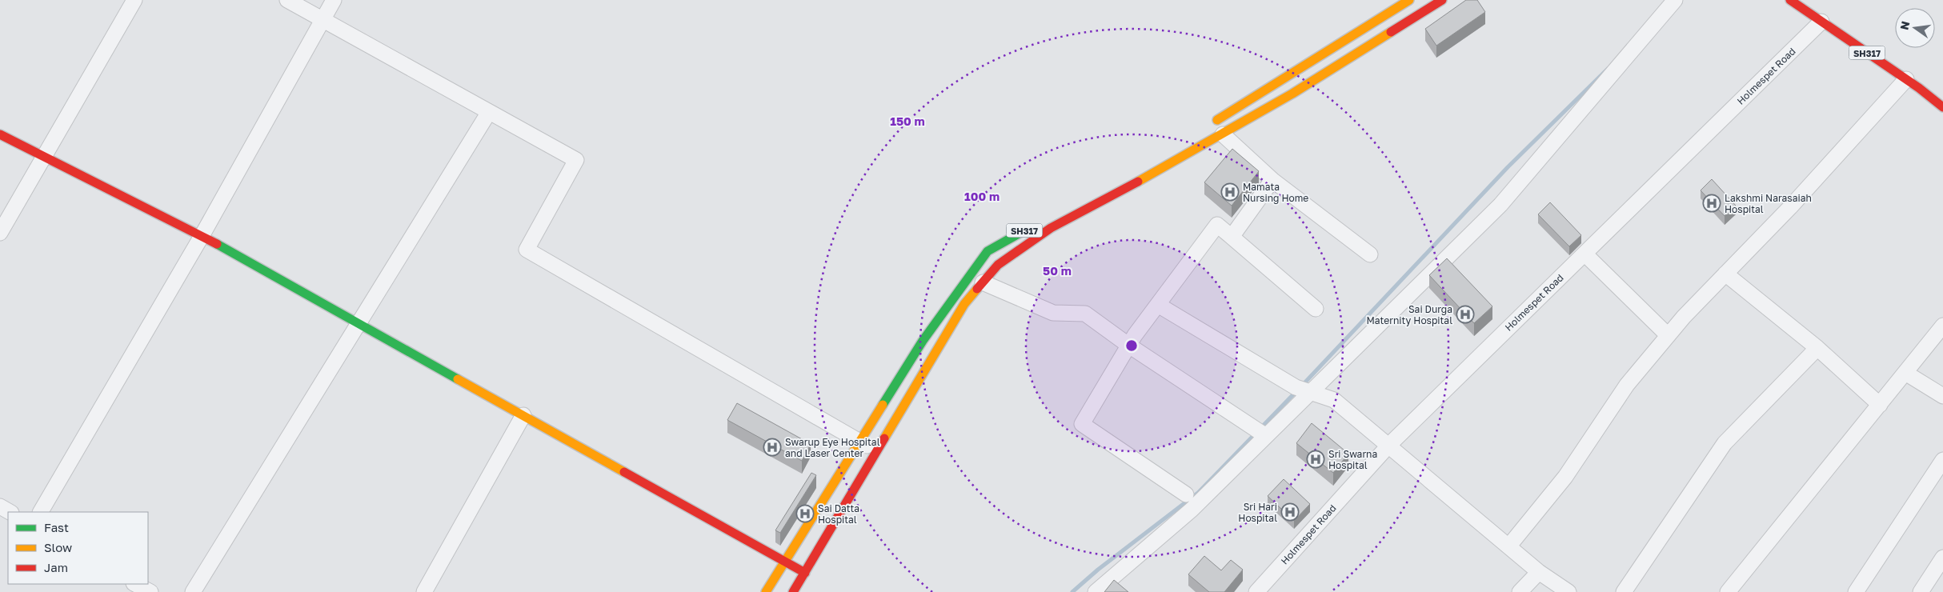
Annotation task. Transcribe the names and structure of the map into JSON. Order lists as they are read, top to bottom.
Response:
{
  "streets": {
    "main road": ["SH317"],
    "street": ["Holmespet Road"]
  },
  "crossings": [
    ["SH317", "Holmespet Road"]
  ],
  "places": {
    "hospital": [
      "Mamata Nursing Home",
      "Lakshmi Narasaiah Hospital",
      "Sai Durga Maternity Hospital",
      "Swarup Eye Hospital and Laser Center",
      "Sri Swarna Hospital",
      "Sri Hari Hospital",
      "Sai Datta Hospital"
    ]
  },
  "legend": ["Fast", "Slow", "Jam"],
  "north": "left",
  "rings": ["150 m", "100 m", "50 m"]
}
